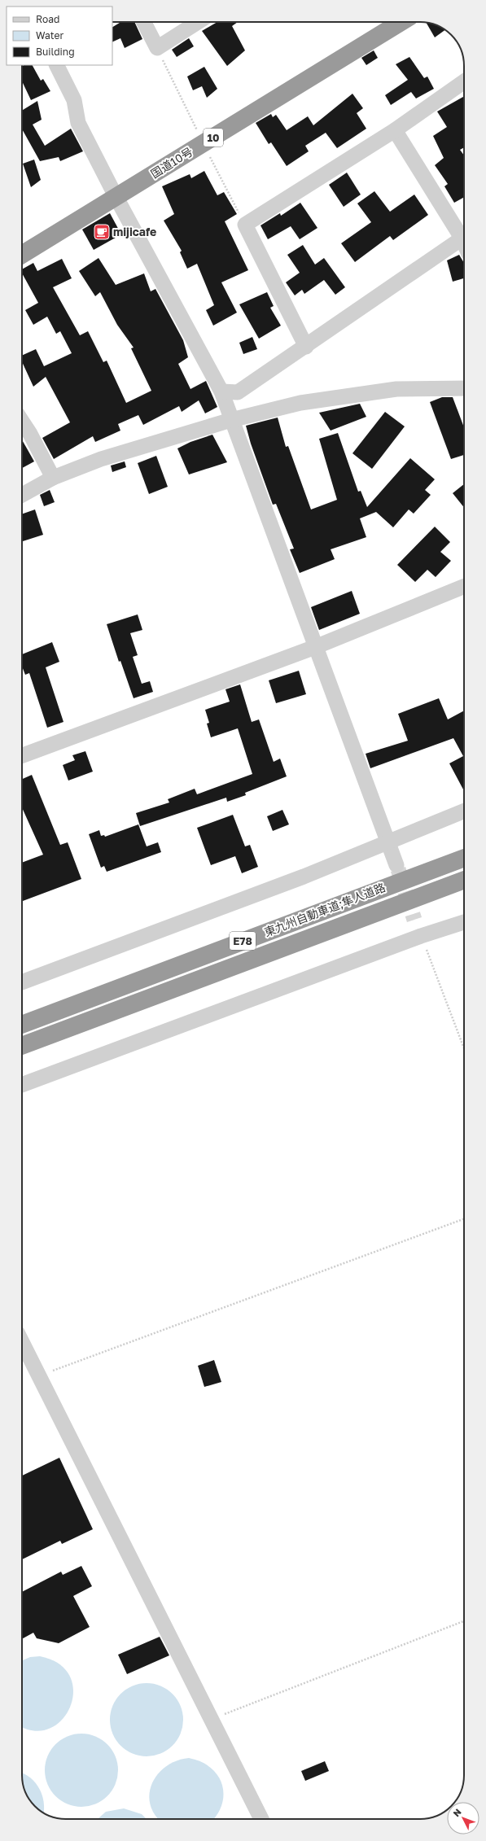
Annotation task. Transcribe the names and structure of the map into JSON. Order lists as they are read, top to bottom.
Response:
{
  "streets": {
    "highway": [
      "10",
      "国道10号",
      "東九州自動車道;隼人道路",
      "E78"
    ]
  },
  "places": {
    "cafe": ["mijicafe"]
  },
  "legend": ["Road", "Water", "Building"],
  "north": "top left"
}
